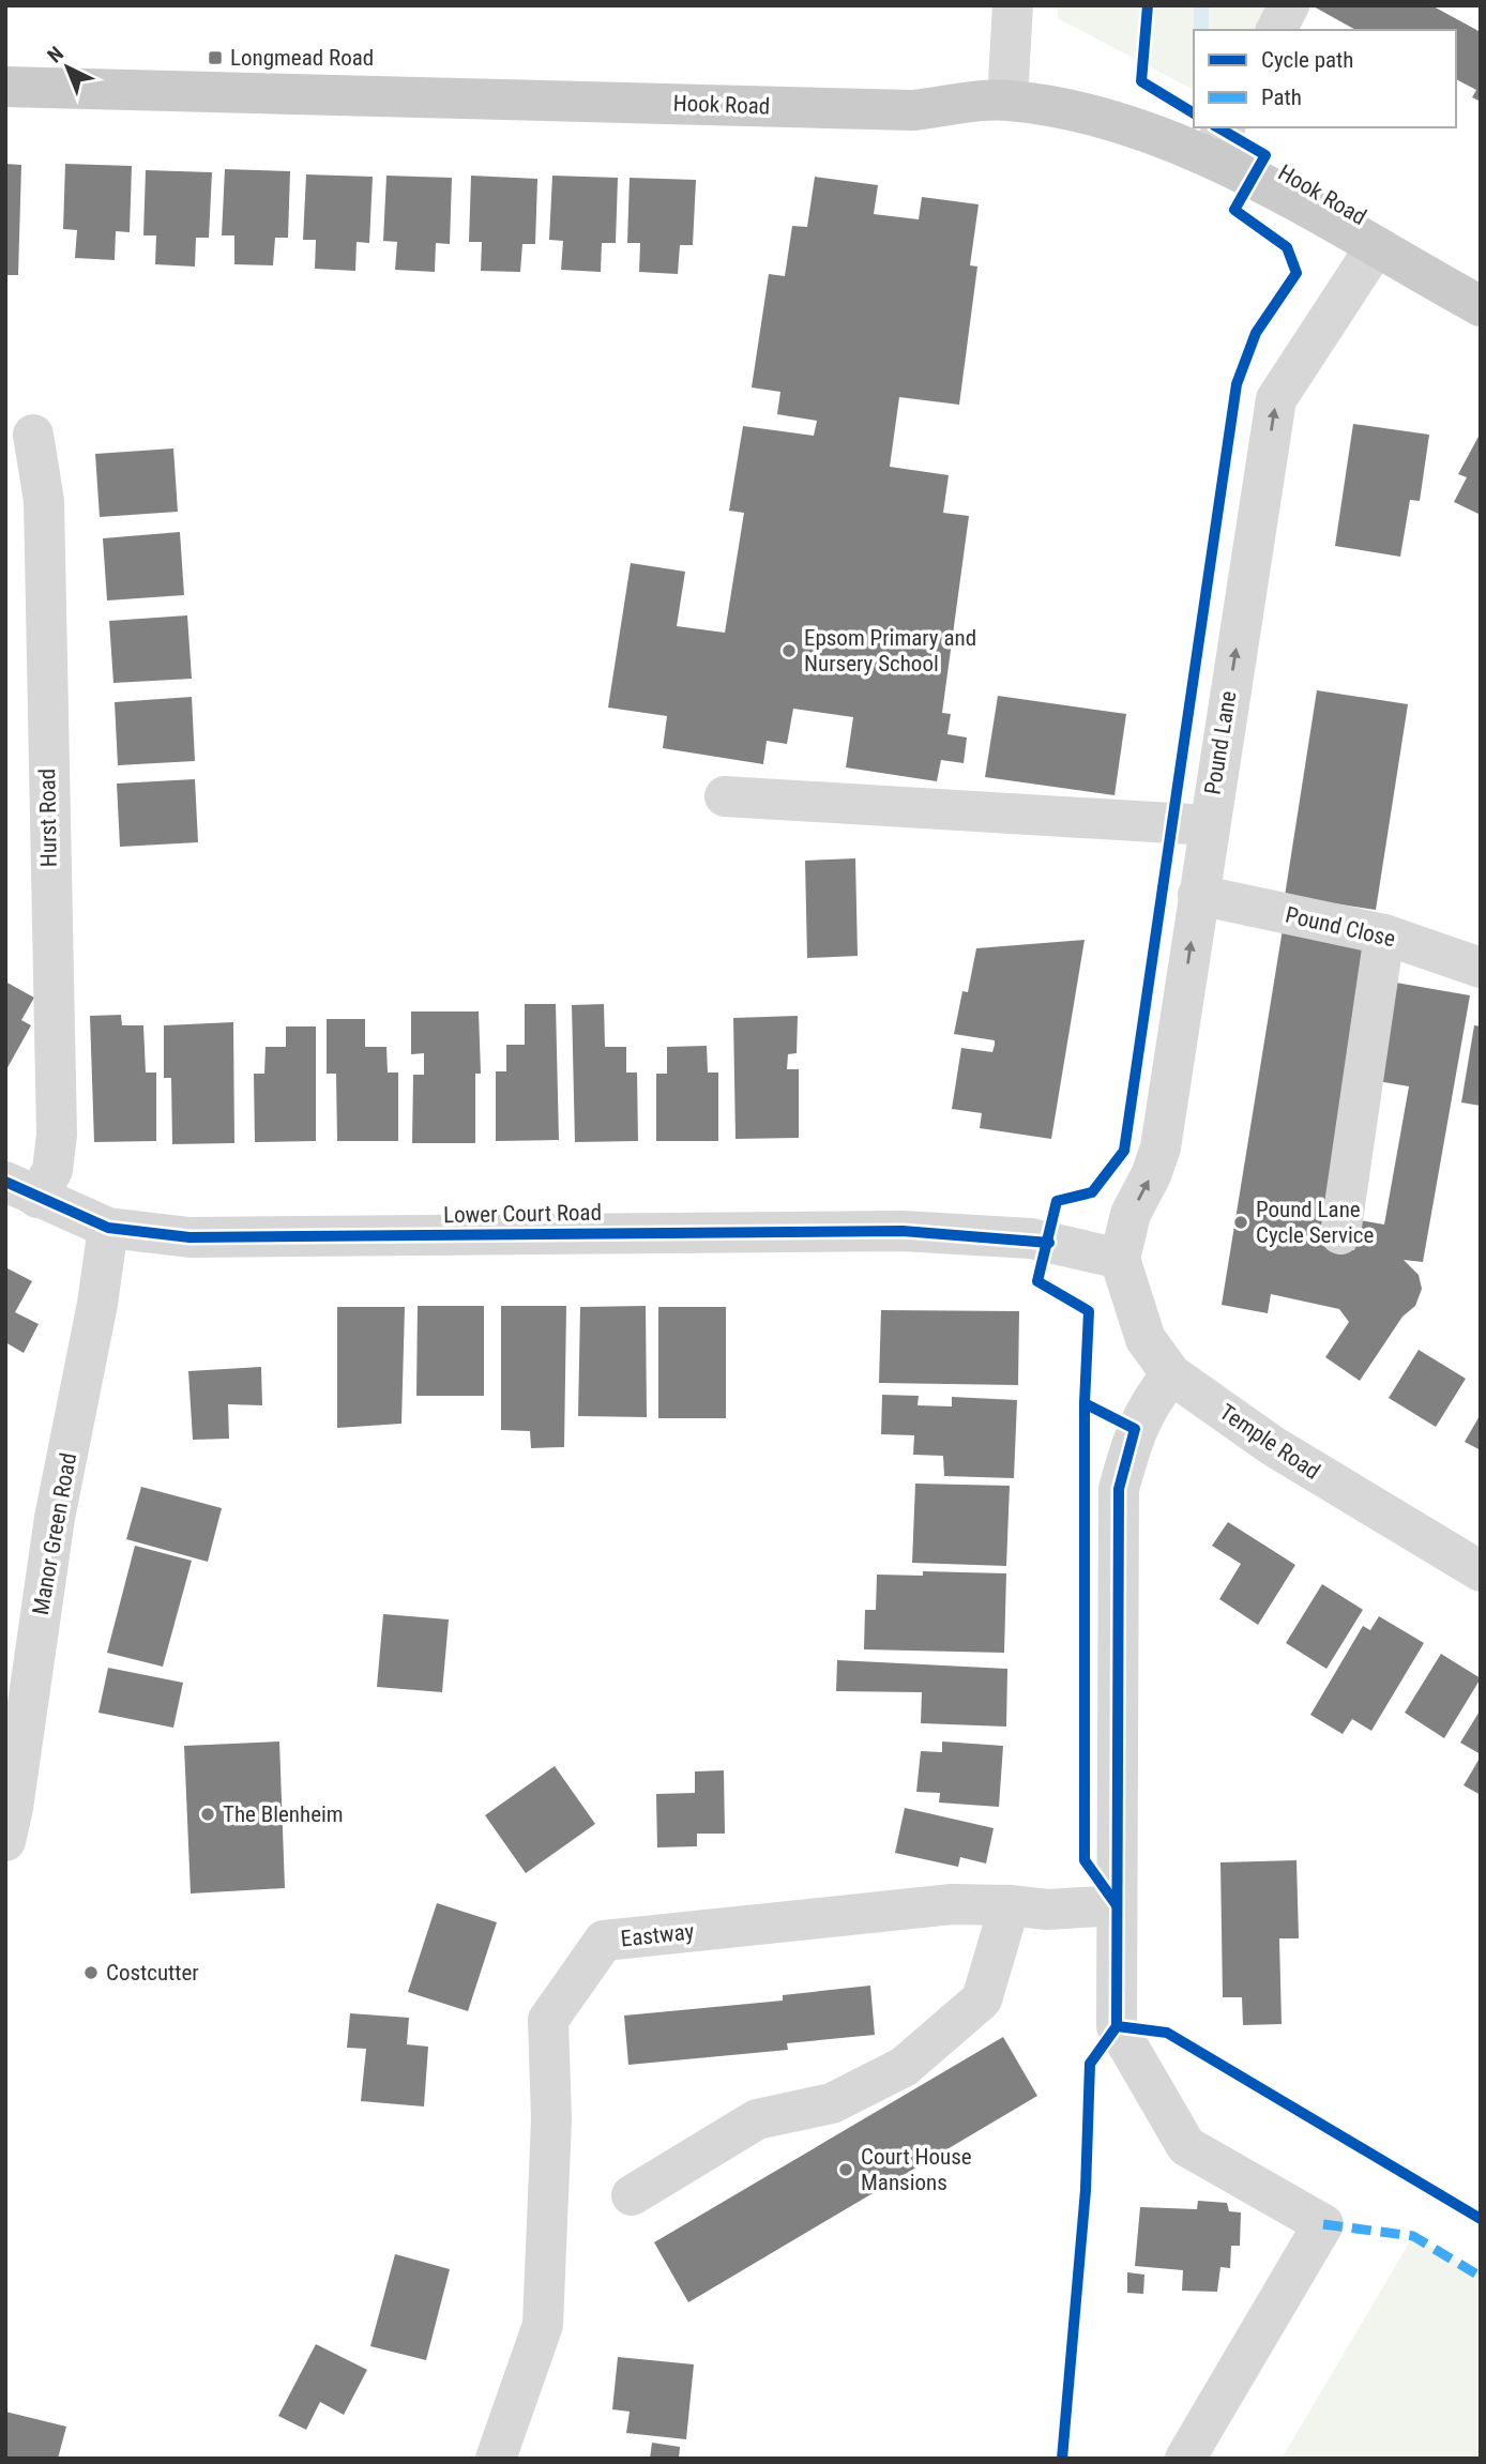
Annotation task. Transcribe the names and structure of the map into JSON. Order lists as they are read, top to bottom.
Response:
{
  "streets": {
    "main road": ["Hook Road"],
    "street": [
      "Pound Lane",
      "Hurst Road",
      "Pound Close",
      "Lower Court Road",
      "Temple Road",
      "Manor Green Road",
      "Eastway"
    ]
  },
  "crossings": [
    ["Hook Road", "Pound Lane"],
    ["Pound Lane", "Pound Close"],
    ["Pound Lane", "Lower Court Road"],
    ["Pound Lane", "Temple Road"],
    ["Hurst Road", "Lower Court Road"],
    ["Lower Court Road", "Temple Road"],
    ["Lower Court Road", "Manor Green Road"]
  ],
  "places": {
    "transit": ["Longmead Road"],
    "other": [
      "Epsom Primary and Nursery School",
      "Pound Lane Cycle Service",
      "The Blenheim",
      "Costcutter",
      "Court House Mansions"
    ]
  },
  "legend": ["Cycle path", "Path"],
  "north": "top left"
}
